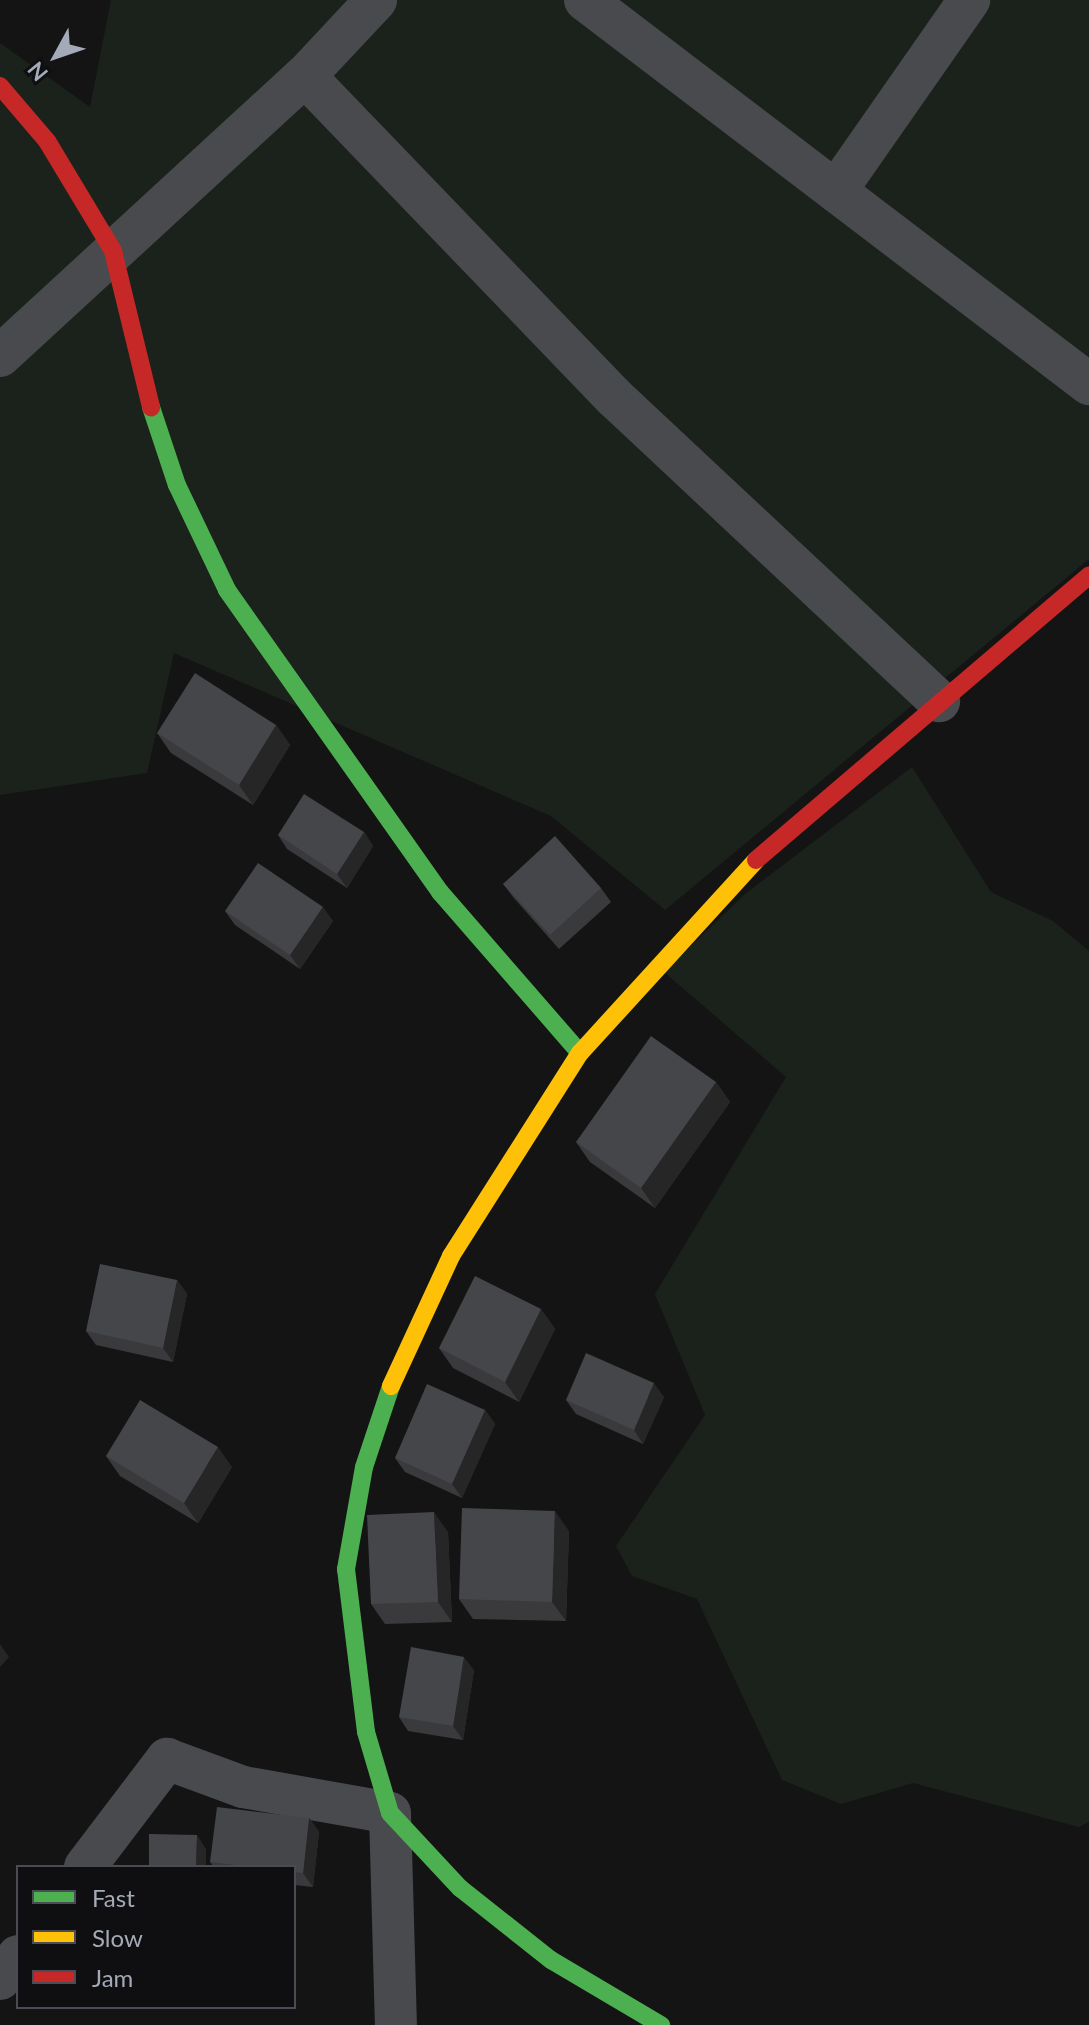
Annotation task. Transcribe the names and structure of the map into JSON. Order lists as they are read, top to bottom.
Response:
{
  "legend": ["Fast", "Slow", "Jam"],
  "north": "bottom left"
}
